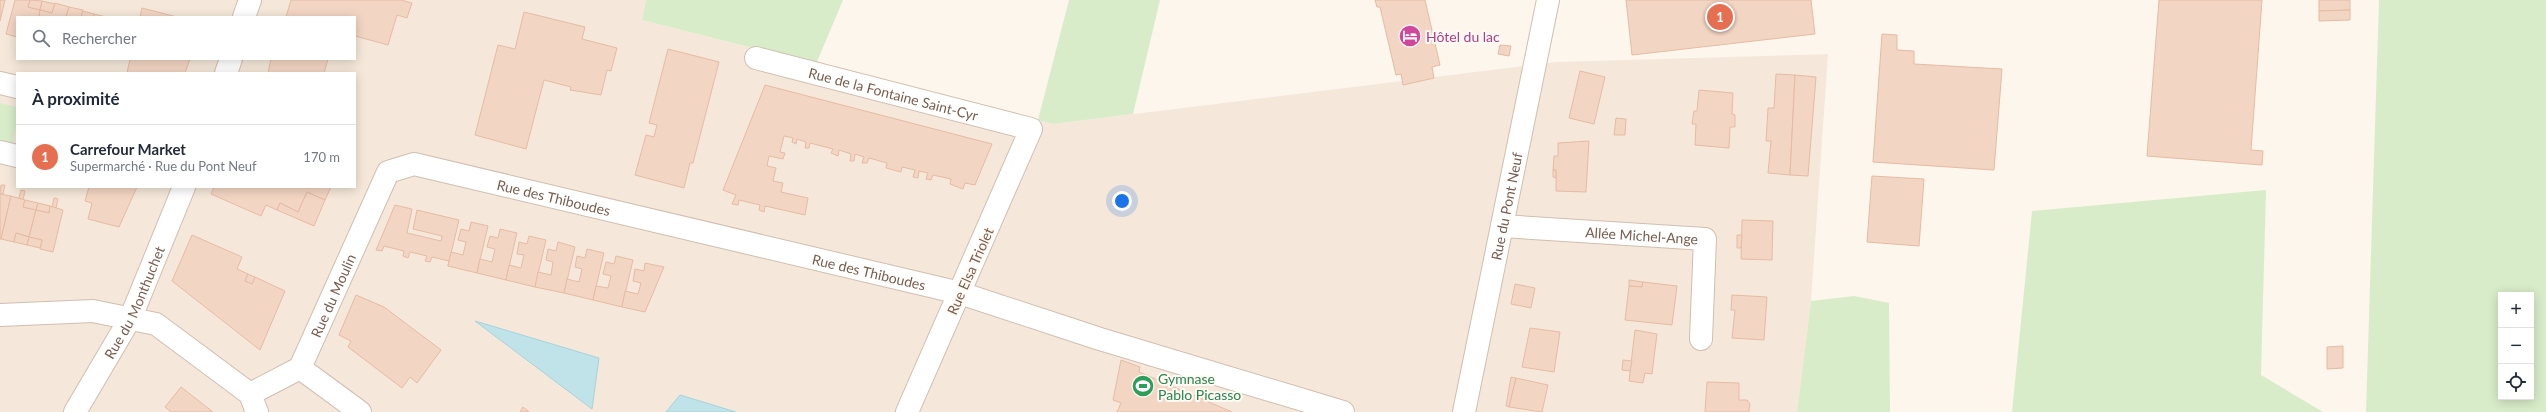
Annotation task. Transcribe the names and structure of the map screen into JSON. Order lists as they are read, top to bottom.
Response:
{
  "streets": {
    "street": [
      "Rue de la Fontaine Saint-Cyr",
      "Rue des Thiboudes",
      "Rue du Pont Neuf",
      "Allée Michel-Ange",
      "Rue Elsa Triolet",
      "Rue du Moulin",
      "Rue du Monthuchet"
    ]
  },
  "crossings": [
    ["Rue de la Fontaine Saint-Cyr", "Rue Elsa Triolet"],
    ["Rue des Thiboudes", "Rue Elsa Triolet"],
    ["Rue des Thiboudes", "Rue du Moulin"],
    ["Rue du Pont Neuf", "Allée Michel-Ange"]
  ],
  "places": {
    "hotel": ["Hôtel du lac"],
    "sports": ["Gymnase Pablo Picasso"]
  },
  "page": {
    "pins": "1",
    "search": "Rechercher",
    "heading": "À proximité",
    "list": [
      {
        "mark": "1",
        "name": "Carrefour Market",
        "note": "Supermarché · Rue du Pont Neuf",
        "value": "170 m"
      }
    ],
    "map_buttons": ["+", "−"]
  }
}
